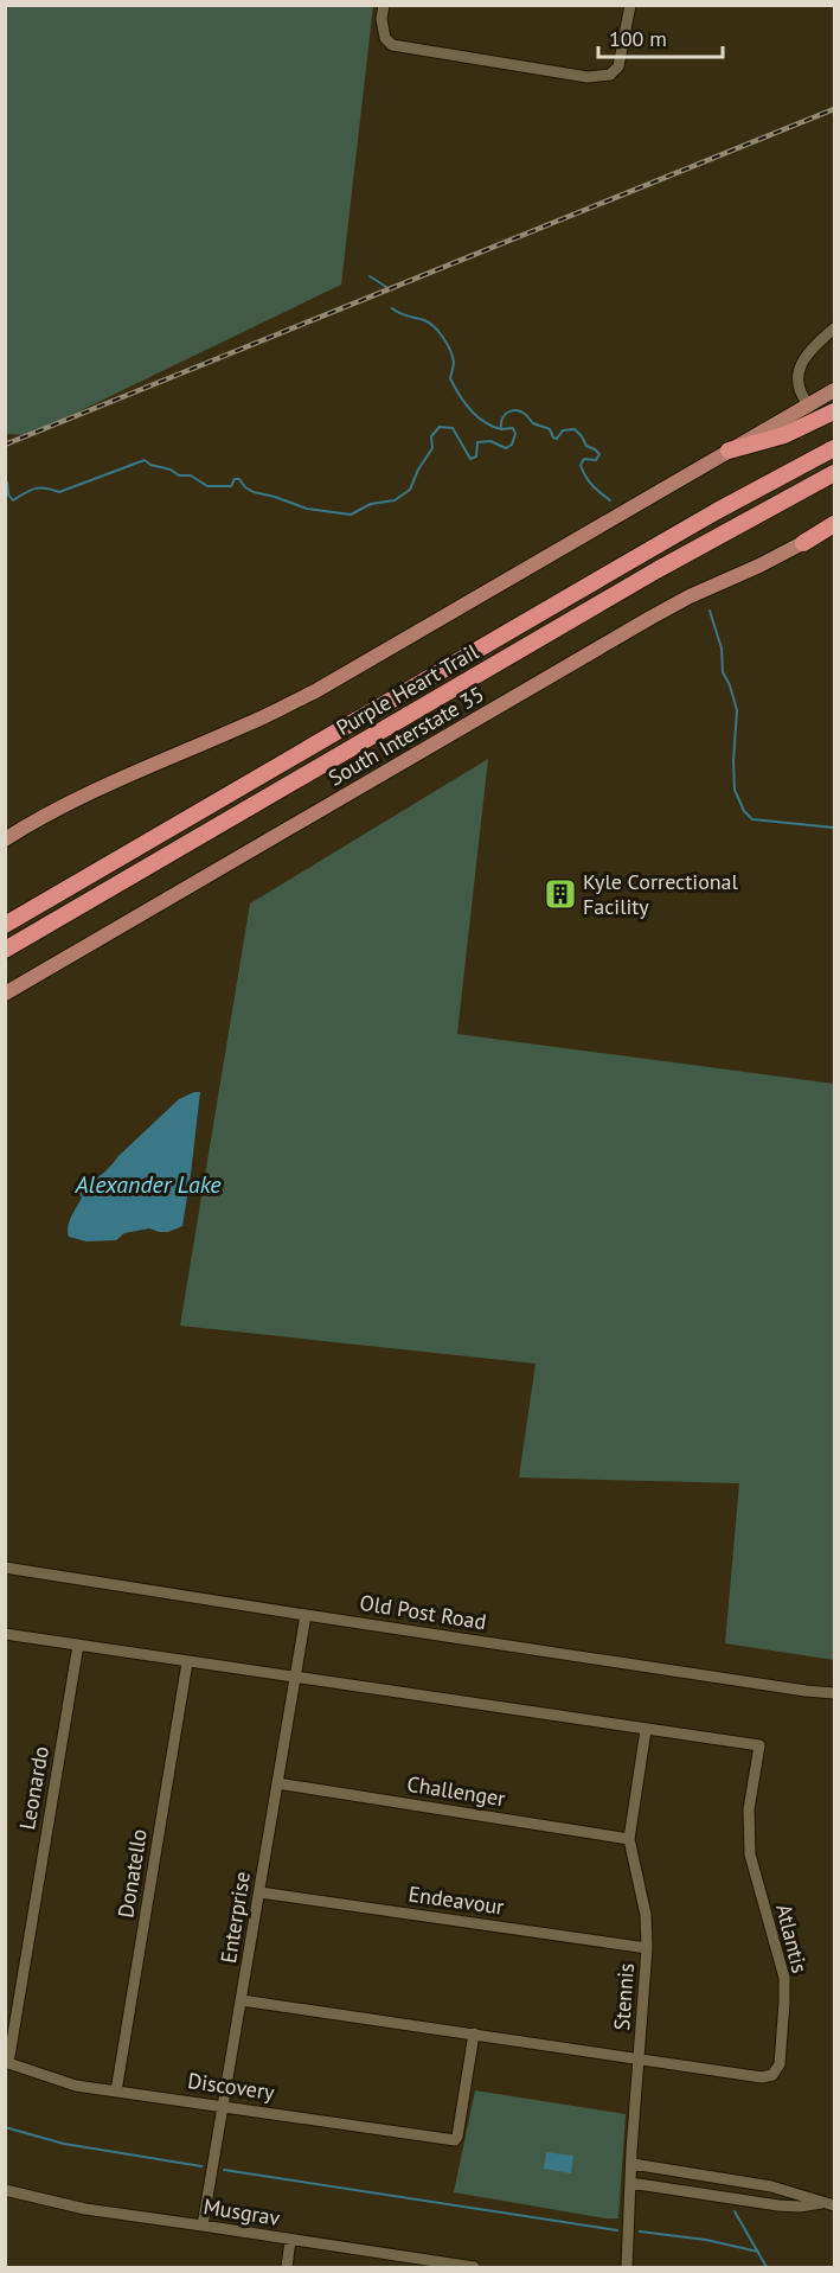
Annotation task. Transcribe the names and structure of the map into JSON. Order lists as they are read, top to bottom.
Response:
{
  "streets": {
    "highway": ["Purple Heart Trail"],
    "main road": ["South Interstate 35"],
    "street": [
      "Old Post Road",
      "Leonardo",
      "Challenger",
      "Donatello",
      "Endeavour",
      "Enterprise",
      "Atlantis",
      "Stennis",
      "Discovery",
      "Musgrav"
    ]
  },
  "crossings": [
    ["Old Post Road", "Enterprise"],
    ["Leonardo", "Atlantis"],
    ["Leonardo", "Discovery"],
    ["Challenger", "Enterprise"],
    ["Challenger", "Stennis"],
    ["Donatello", "Atlantis"],
    ["Donatello", "Discovery"],
    ["Endeavour", "Enterprise"],
    ["Endeavour", "Stennis"],
    ["Enterprise", "Atlantis"],
    ["Enterprise", "Discovery"],
    ["Enterprise", "Musgrav"],
    ["Atlantis", "Stennis"],
    ["Atlantis", "Discovery"]
  ],
  "water": ["Alexander Lake"],
  "places": {
    "building": ["Kyle Correctional Facility"]
  },
  "scale_bar": "100 m"
}
